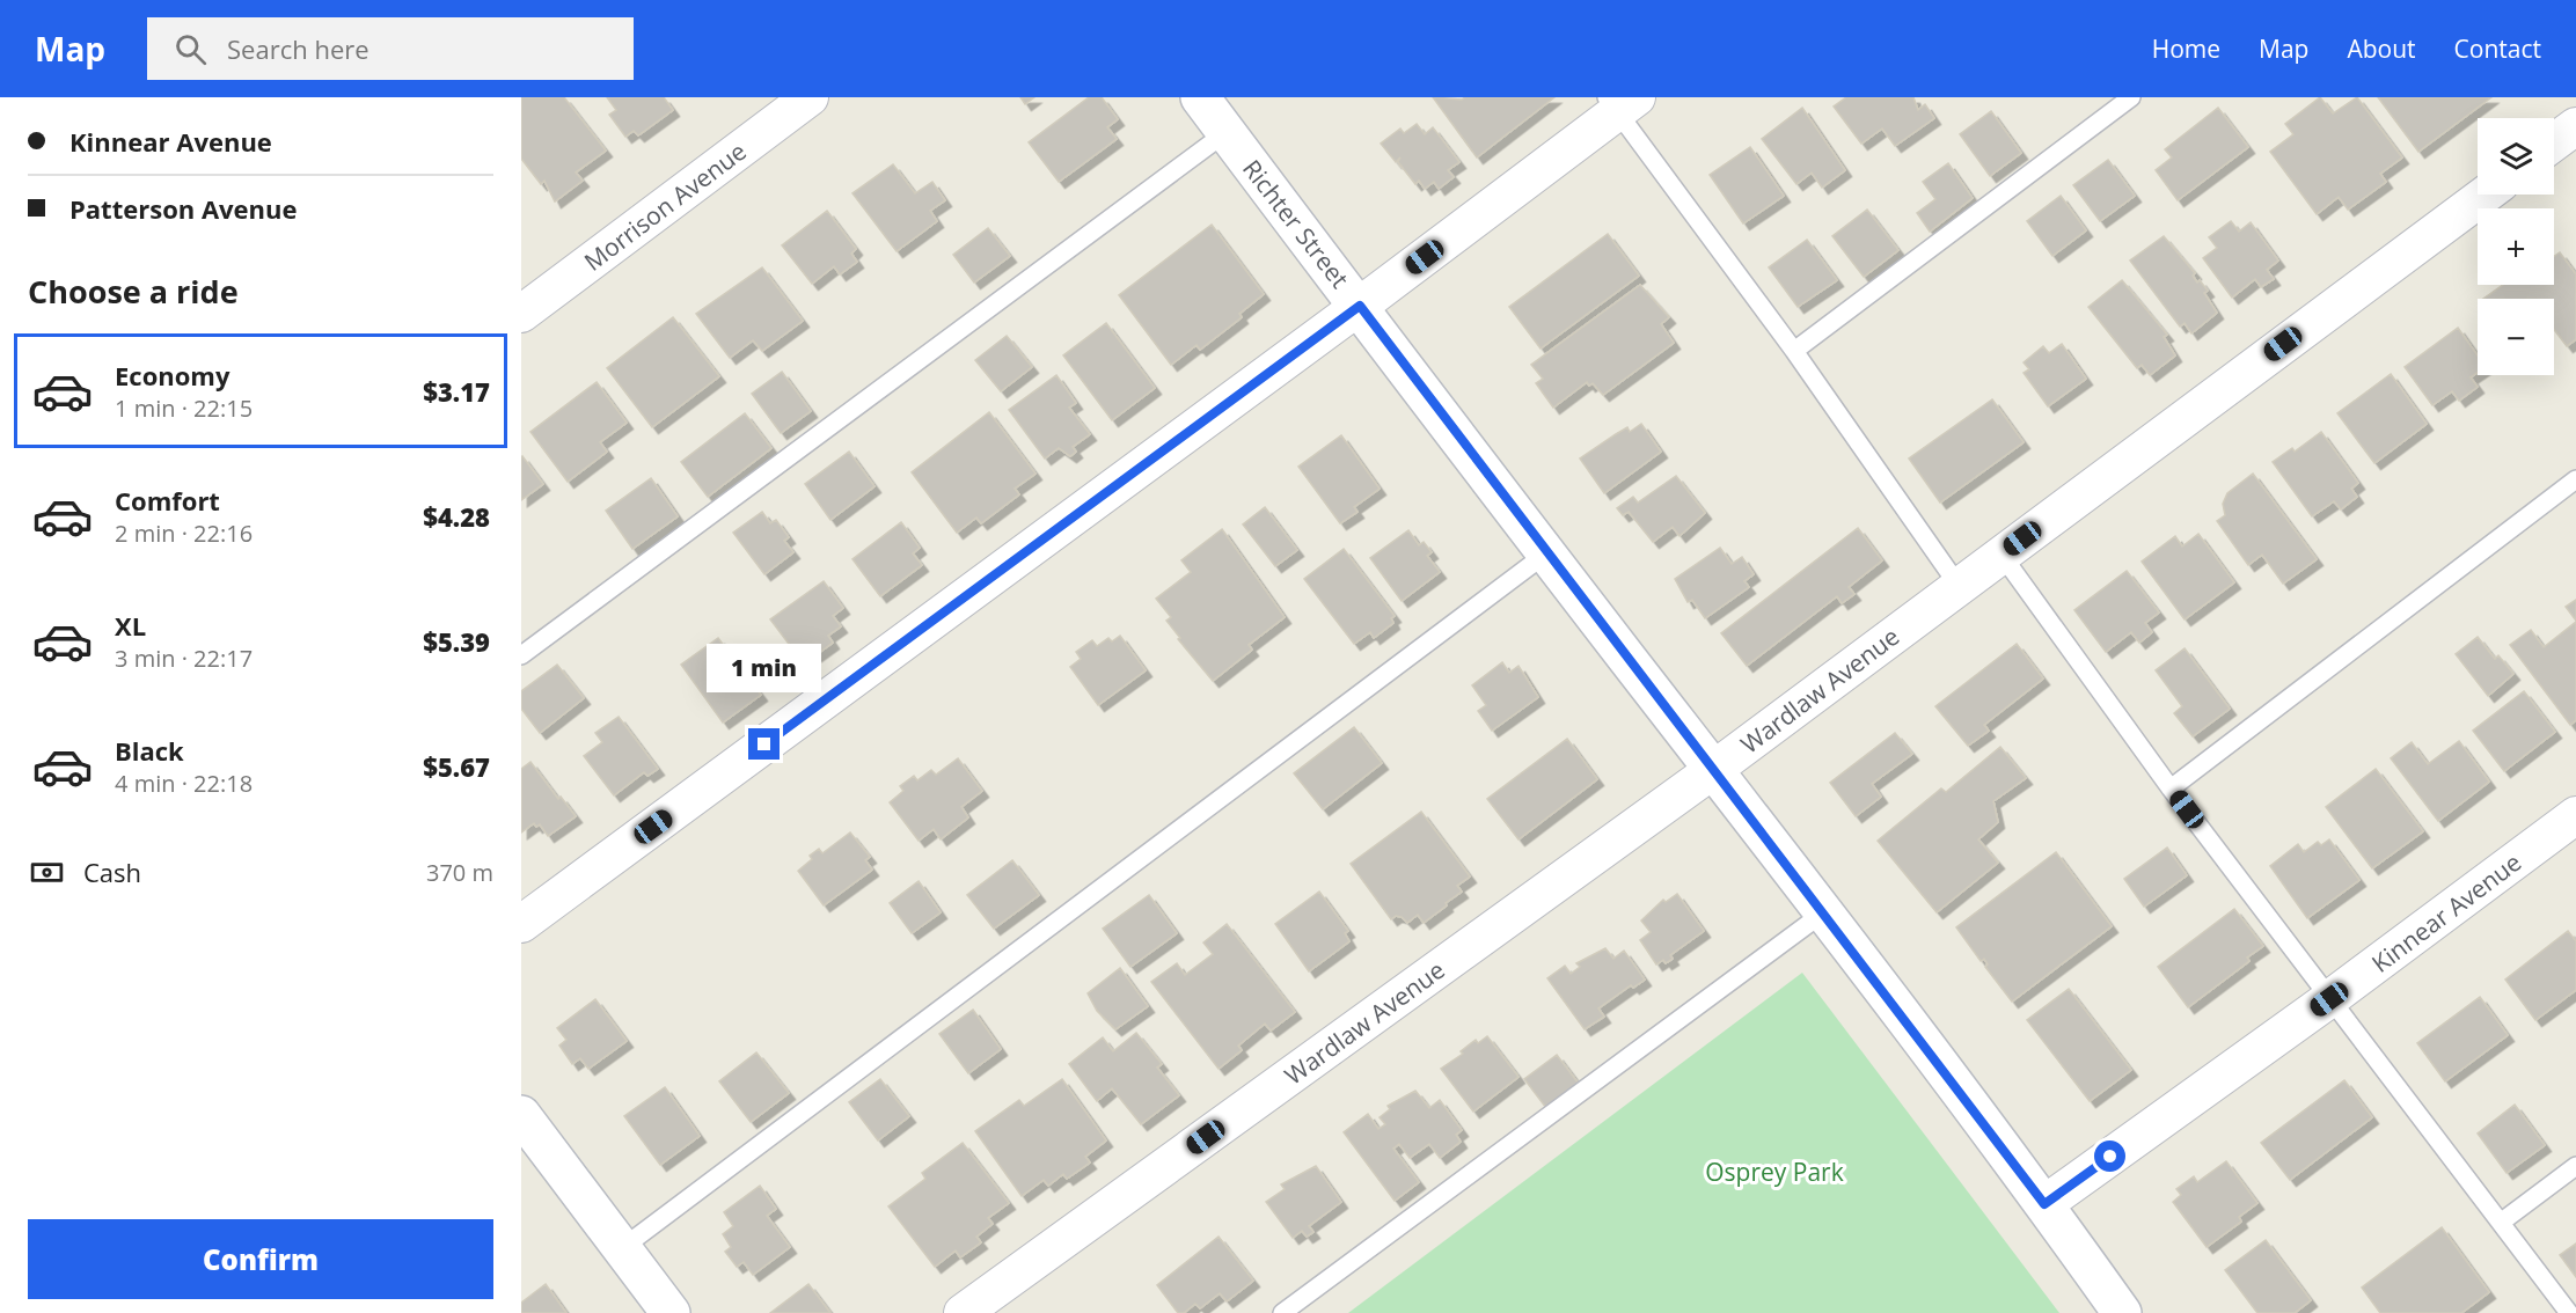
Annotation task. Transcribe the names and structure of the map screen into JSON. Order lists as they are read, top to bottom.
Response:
{
  "streets": {
    "main road": ["Richter Street"],
    "street": ["Morrison Avenue", "Wardlaw Avenue", "Kinnear Avenue"]
  },
  "crossings": [
    ["Richter Street", "Wardlaw Avenue"],
    ["Richter Street", "Kinnear Avenue"]
  ],
  "parks": ["Osprey Park"],
  "page": {
    "header": "Map",
    "search": "Search here",
    "nav": [
      "Home",
      "Map",
      "About",
      "Contact"
    ],
    "banner": ["Kinnear Avenue", "Patterson Avenue"],
    "map_buttons": ["+", "−"],
    "heading": "Choose a ride",
    "list": [
      {
        "name": "Economy",
        "note": "1 min · 22:15",
        "value": "$3.17"
      },
      {
        "name": "Comfort",
        "note": "2 min · 22:16",
        "value": "$4.28"
      },
      {
        "name": "XL",
        "note": "3 min · 22:17",
        "value": "$5.39"
      },
      {
        "name": "Black",
        "note": "4 min · 22:18",
        "value": "$5.67"
      }
    ],
    "bubble": "1 min",
    "pay": ["Cash", "370 m"],
    "buttons": "Confirm"
  }
}
